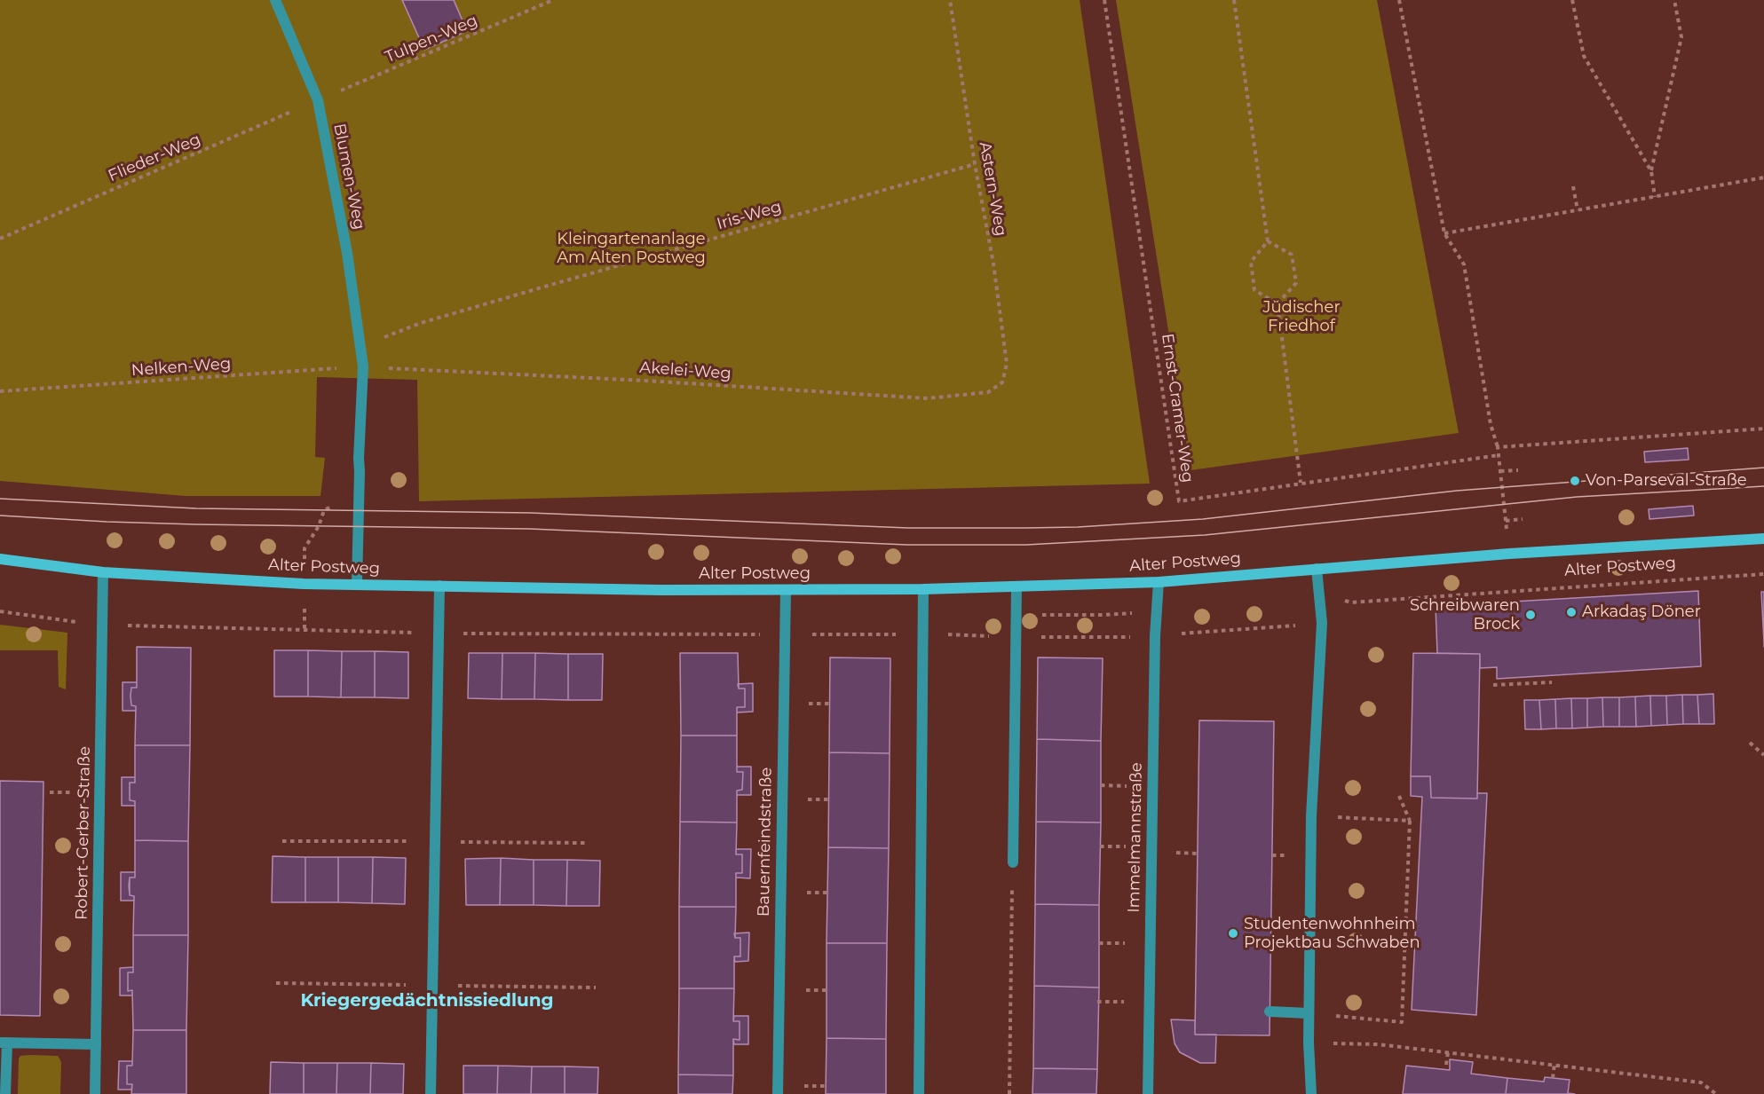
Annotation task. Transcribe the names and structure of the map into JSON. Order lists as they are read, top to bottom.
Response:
{
  "streets": {
    "street": [
      "Blumen-Weg",
      "Alter Postweg",
      "Robert-Gerber-Straße",
      "Immelmannstraße",
      "Bauernfeindstraße"
    ],
    "path": [
      "Tulpen-Weg",
      "Flieder-Weg",
      "Astern-Weg",
      "Iris-Weg",
      "Nelken-Weg",
      "Akelei-Weg",
      "Ernst-Cramer-Weg"
    ]
  },
  "crossings": [
    ["Tulpen-Weg", "Flieder-Weg"],
    ["Tulpen-Weg", "Blumen-Weg"],
    ["Flieder-Weg", "Blumen-Weg"],
    ["Blumen-Weg", "Iris-Weg"],
    ["Blumen-Weg", "Nelken-Weg"],
    ["Blumen-Weg", "Akelei-Weg"],
    ["Blumen-Weg", "Alter Postweg"],
    ["Astern-Weg", "Iris-Weg"],
    ["Astern-Weg", "Akelei-Weg"],
    ["Iris-Weg", "Nelken-Weg"],
    ["Iris-Weg", "Akelei-Weg"],
    ["Nelken-Weg", "Akelei-Weg"],
    ["Alter Postweg", "Robert-Gerber-Straße"],
    ["Alter Postweg", "Immelmannstraße"],
    ["Alter Postweg", "Bauernfeindstraße"]
  ],
  "districts": ["Kriegergedächtnissiedlung"],
  "parks": ["Kleingartenanlage Am Alten Postweg", "Jüdischer Friedhof"],
  "places": [
    "Von-Parseval-Straße",
    "Arkadaş Döner",
    "Schreibwaren Brock",
    "Studentenwohnheim Projektbau Schwaben"
  ]
}
